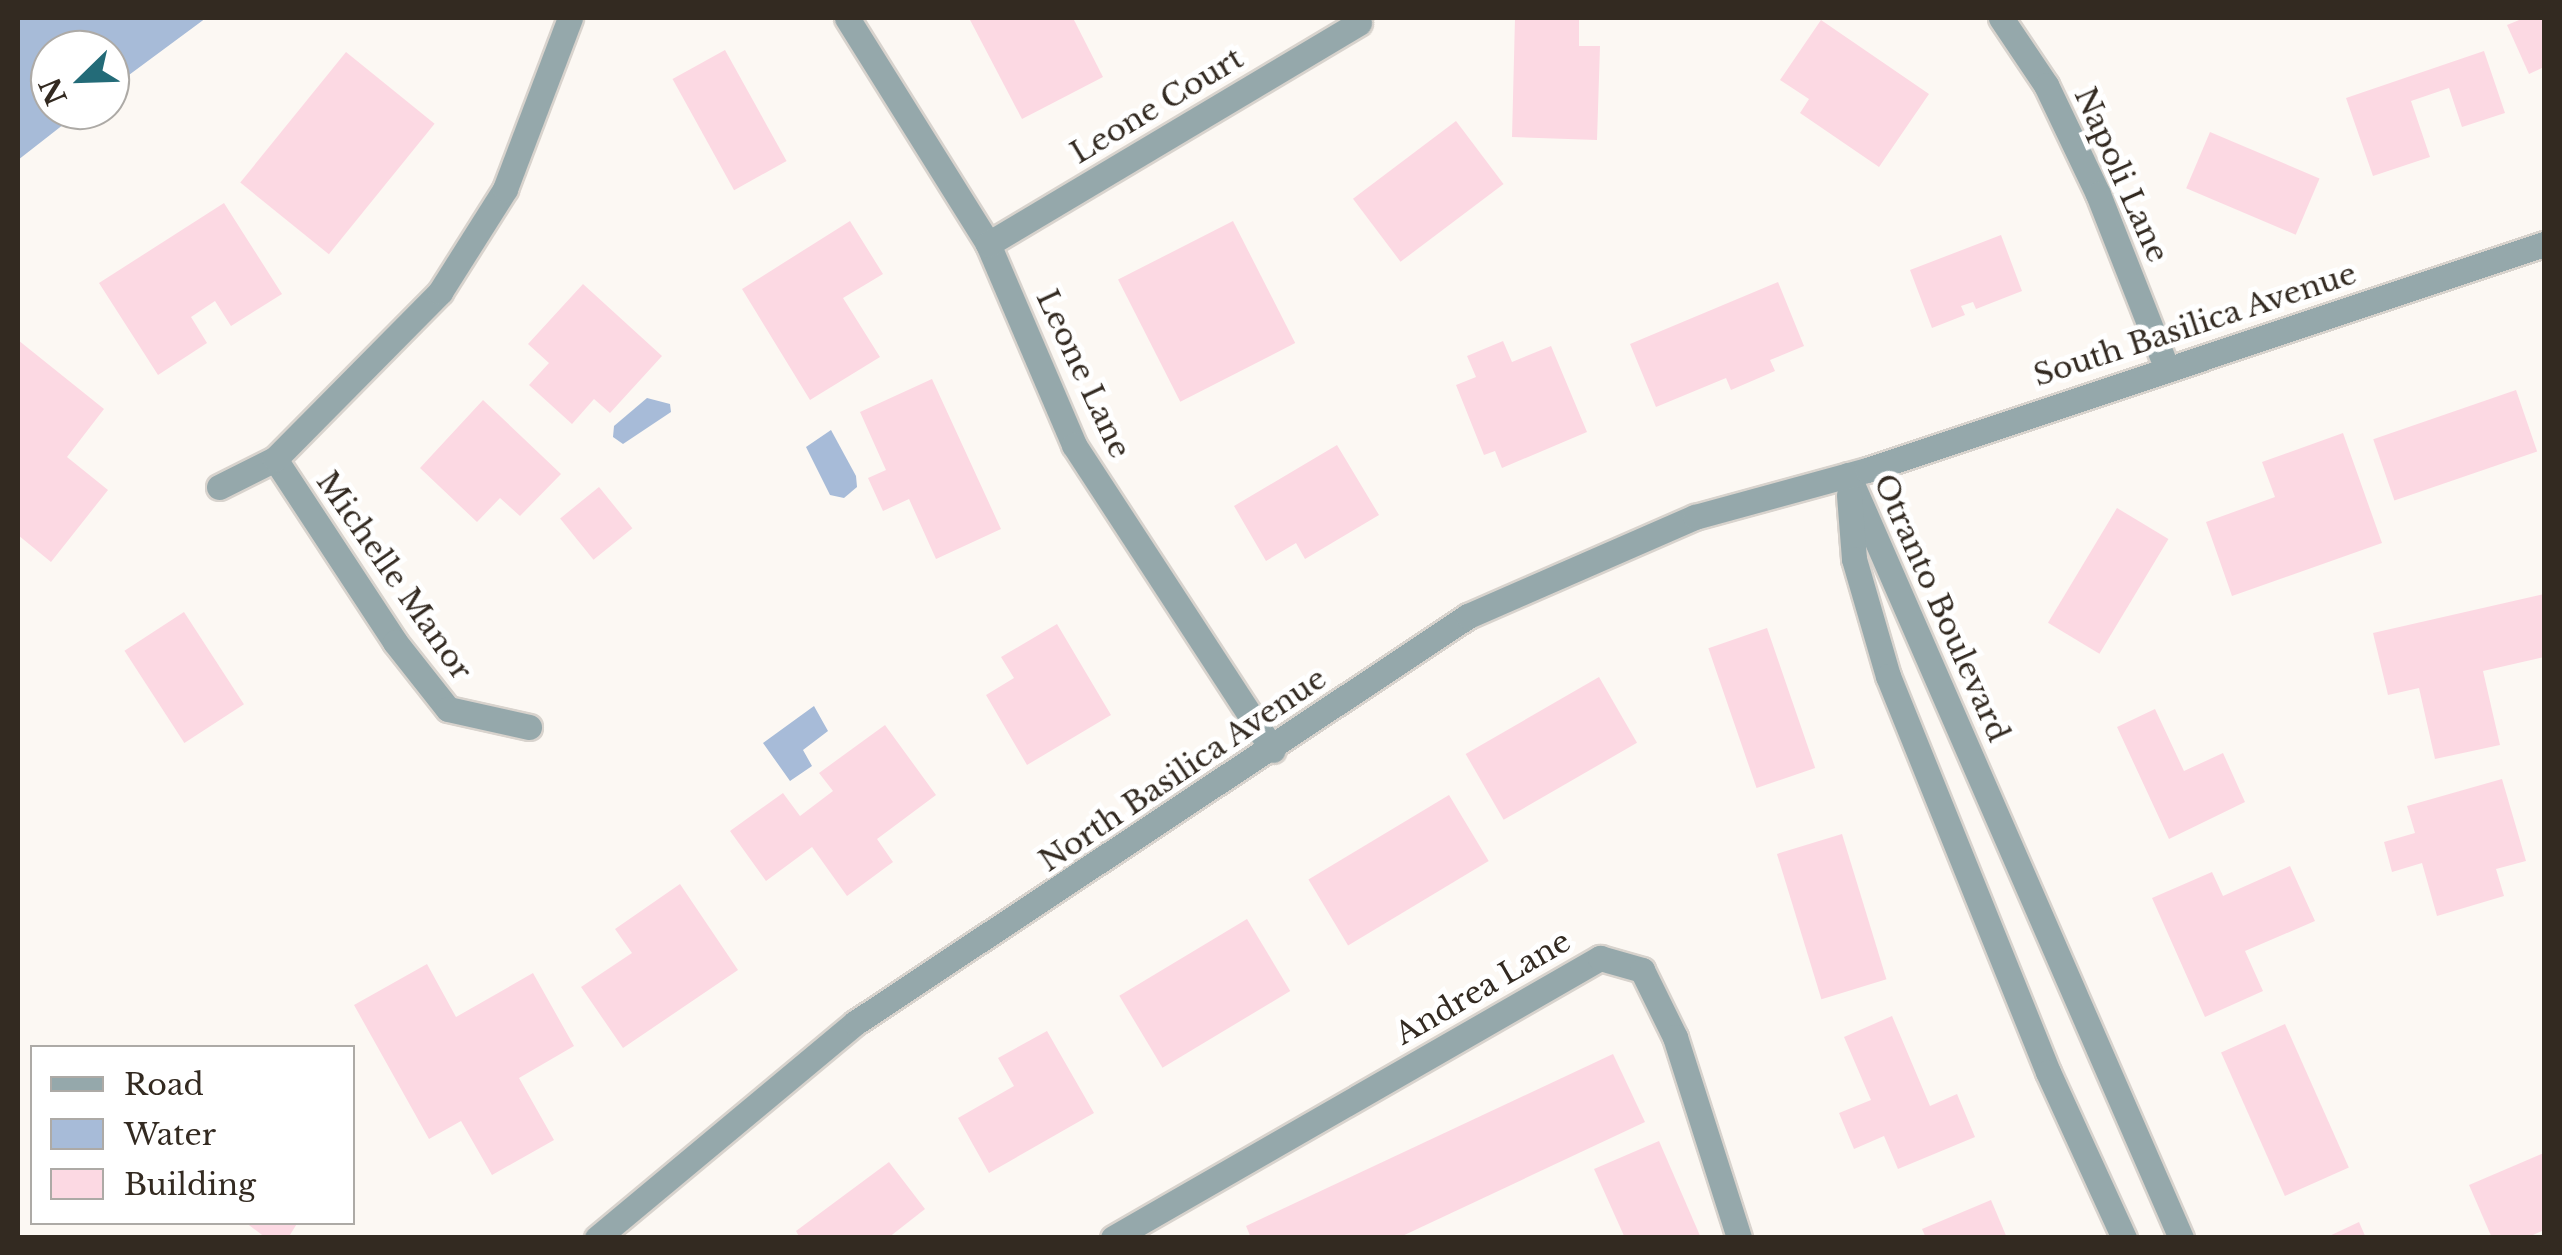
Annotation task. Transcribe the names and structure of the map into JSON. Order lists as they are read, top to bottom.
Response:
{
  "streets": {
    "street": [
      "Leone Court",
      "Napoli Lane",
      "South Basilica Avenue",
      "Leone Lane",
      "Michelle Manor",
      "Otranto Boulevard",
      "North Basilica Avenue",
      "Andrea Lane"
    ]
  },
  "crossings": [
    ["Leone Court", "Leone Lane"],
    ["Napoli Lane", "South Basilica Avenue"],
    ["South Basilica Avenue", "Otranto Boulevard"],
    ["South Basilica Avenue", "North Basilica Avenue"],
    ["Leone Lane", "North Basilica Avenue"],
    ["Otranto Boulevard", "North Basilica Avenue"]
  ],
  "legend": ["Road", "Water", "Building"],
  "north": "bottom left"
}
